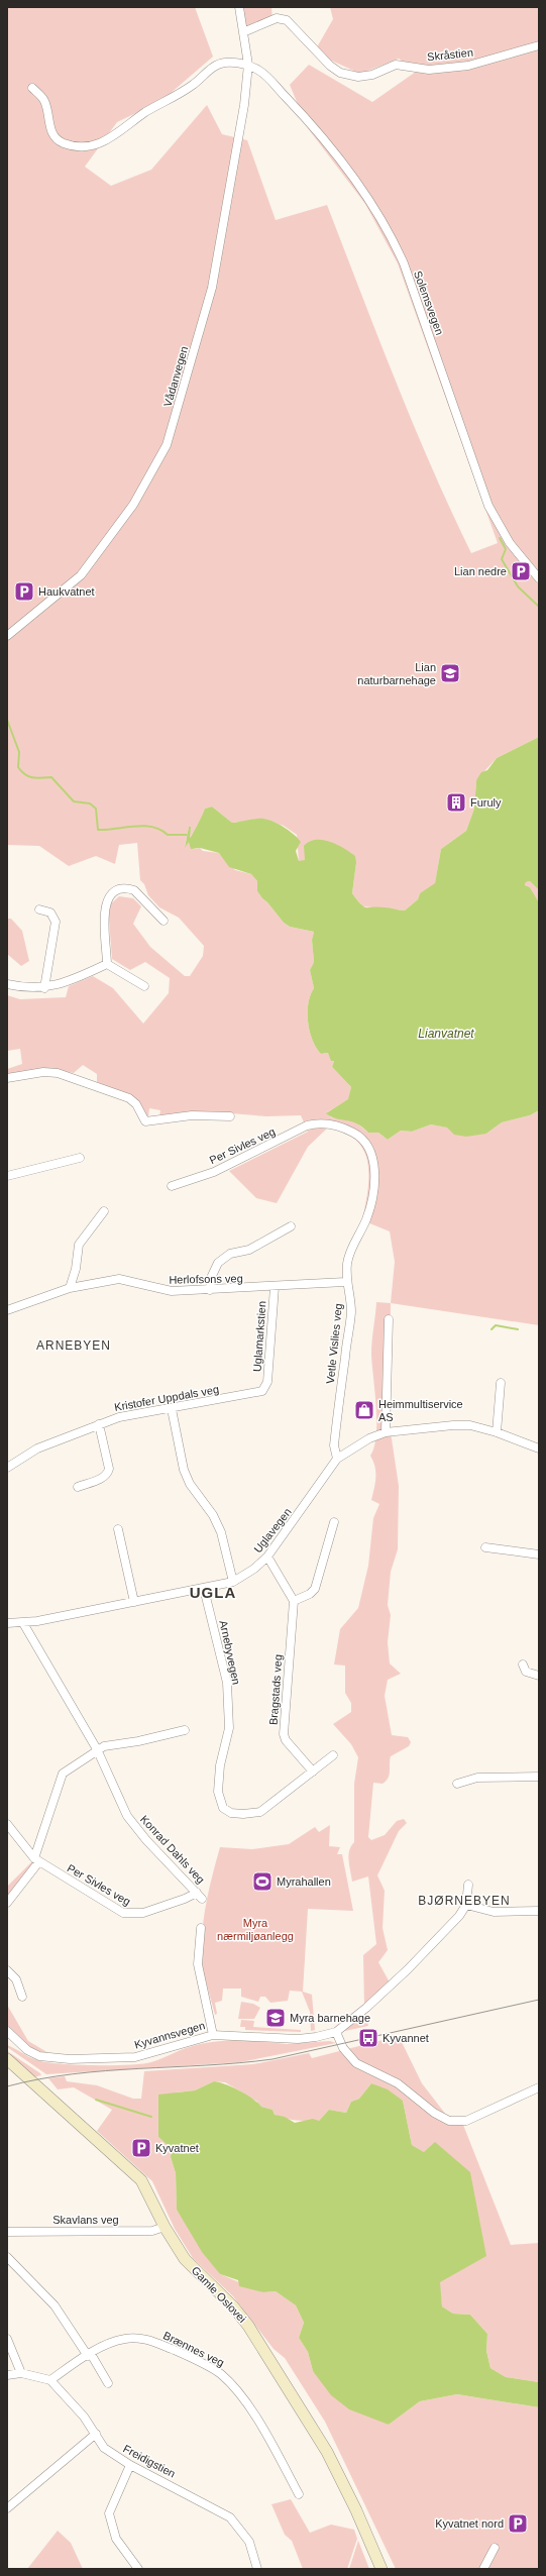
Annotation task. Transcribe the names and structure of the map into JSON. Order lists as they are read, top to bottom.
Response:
{
  "streets": {
    "street": [
      "Skråstien",
      "Solemsvegen",
      "Vådanvegen",
      "Per Sivles veg",
      "Herlofsons veg",
      "Uglamarkstien",
      "Vetle Vislies veg",
      "Kristofer Uppdals veg",
      "Uglavegen",
      "Arnebyvegen",
      "Bragstads veg",
      "Konrad Dahls veg",
      "Kyvannsvegen",
      "Skavlans veg",
      "Gamle Oslovei",
      "Brænnes veg",
      "Freidigstien"
    ]
  },
  "crossings": [
    ["Skråstien", "Vådanvegen"],
    ["Solemsvegen", "Vådanvegen"],
    ["Per Sivles veg", "Vetle Vislies veg"],
    ["Per Sivles veg", "Konrad Dahls veg"],
    ["Herlofsons veg", "Uglamarkstien"],
    ["Herlofsons veg", "Vetle Vislies veg"],
    ["Uglamarkstien", "Kristofer Uppdals veg"],
    ["Vetle Vislies veg", "Uglavegen"],
    ["Uglavegen", "Arnebyvegen"],
    ["Uglavegen", "Konrad Dahls veg"],
    ["Arnebyvegen", "Bragstads veg"],
    ["Skavlans veg", "Gamle Oslovei"],
    ["Brænnes veg", "Freidigstien"]
  ],
  "districts": ["ARNEBYEN", "UGLA", "BJØRNEBYEN"],
  "water": ["Lianvatnet"],
  "parks": ["Myra nærmiljøanlegg"],
  "places": {
    "parking": [
      "Lian nedre",
      "Haukvatnet",
      "Kyvatnet",
      "Kyvatnet nord"
    ],
    "school or university": ["Lian naturbarnehage", "Myra barnehage"],
    "building": ["Furuly"],
    "shop": ["Heimmultiservice AS"],
    "sports": ["Myrahallen"],
    "bus stop": ["Kyvannet"]
  }
}
